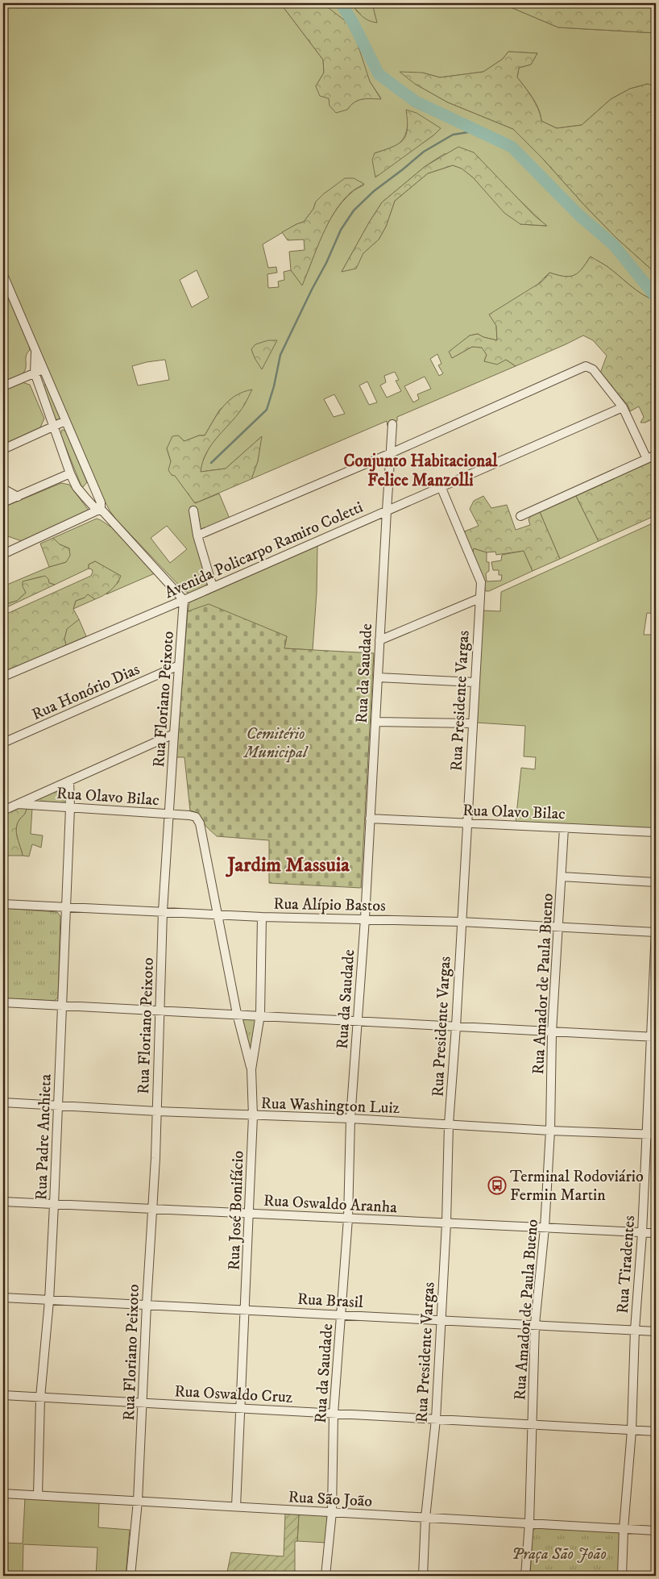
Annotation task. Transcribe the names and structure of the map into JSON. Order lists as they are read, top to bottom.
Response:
{
  "streets": {
    "street": [
      "Avenida Policarpo Ramiro Coletti",
      "Rua da Saudade",
      "Rua Honório Dias",
      "Rua Floriano Peixoto",
      "Rua Presidente Vargas",
      "Rua Olavo Bilac",
      "Rua Alípio Bastos",
      "Rua Amador de Paula Bueno",
      "Rua Washington Luiz",
      "Rua Padre Anchieta",
      "Rua Oswaldo Aranha",
      "Rua José Bonifácio",
      "Rua Tiradentes",
      "Rua Brasil",
      "Rua Oswaldo Cruz",
      "Rua São João"
    ]
  },
  "crossings": [
    ["Avenida Policarpo Ramiro Coletti", "Rua da Saudade"],
    ["Avenida Policarpo Ramiro Coletti", "Rua Floriano Peixoto"],
    ["Avenida Policarpo Ramiro Coletti", "Rua Presidente Vargas"],
    ["Rua da Saudade", "Rua Olavo Bilac"],
    ["Rua da Saudade", "Rua Alípio Bastos"],
    ["Rua da Saudade", "Rua Washington Luiz"],
    ["Rua da Saudade", "Rua Oswaldo Aranha"],
    ["Rua da Saudade", "Rua Brasil"],
    ["Rua da Saudade", "Rua Oswaldo Cruz"],
    ["Rua da Saudade", "Rua São João"],
    ["Rua Honório Dias", "Rua Floriano Peixoto"],
    ["Rua Floriano Peixoto", "Rua Olavo Bilac"],
    ["Rua Floriano Peixoto", "Rua Alípio Bastos"],
    ["Rua Floriano Peixoto", "Rua Washington Luiz"],
    ["Rua Floriano Peixoto", "Rua Oswaldo Aranha"],
    ["Rua Floriano Peixoto", "Rua Brasil"],
    ["Rua Floriano Peixoto", "Rua Oswaldo Cruz"],
    ["Rua Floriano Peixoto", "Rua São João"],
    ["Rua Presidente Vargas", "Rua Olavo Bilac"],
    ["Rua Presidente Vargas", "Rua Alípio Bastos"],
    ["Rua Presidente Vargas", "Rua Washington Luiz"],
    ["Rua Presidente Vargas", "Rua Oswaldo Aranha"],
    ["Rua Presidente Vargas", "Rua Brasil"],
    ["Rua Presidente Vargas", "Rua Oswaldo Cruz"],
    ["Rua Presidente Vargas", "Rua São João"],
    ["Rua Olavo Bilac", "Rua Alípio Bastos"],
    ["Rua Olavo Bilac", "Rua Amador de Paula Bueno"],
    ["Rua Olavo Bilac", "Rua Padre Anchieta"],
    ["Rua Alípio Bastos", "Rua Amador de Paula Bueno"],
    ["Rua Alípio Bastos", "Rua Padre Anchieta"],
    ["Rua Alípio Bastos", "Rua José Bonifácio"],
    ["Rua Alípio Bastos", "Rua Tiradentes"],
    ["Rua Amador de Paula Bueno", "Rua Washington Luiz"],
    ["Rua Amador de Paula Bueno", "Rua Oswaldo Aranha"],
    ["Rua Amador de Paula Bueno", "Rua Brasil"],
    ["Rua Amador de Paula Bueno", "Rua Oswaldo Cruz"],
    ["Rua Amador de Paula Bueno", "Rua São João"],
    ["Rua Washington Luiz", "Rua Padre Anchieta"],
    ["Rua Washington Luiz", "Rua José Bonifácio"],
    ["Rua Washington Luiz", "Rua Tiradentes"],
    ["Rua Padre Anchieta", "Rua Oswaldo Aranha"],
    ["Rua Padre Anchieta", "Rua Brasil"],
    ["Rua Padre Anchieta", "Rua Oswaldo Cruz"],
    ["Rua Padre Anchieta", "Rua São João"],
    ["Rua Oswaldo Aranha", "Rua José Bonifácio"],
    ["Rua Oswaldo Aranha", "Rua Tiradentes"],
    ["Rua José Bonifácio", "Rua Brasil"],
    ["Rua José Bonifácio", "Rua Oswaldo Cruz"],
    ["Rua José Bonifácio", "Rua São João"],
    ["Rua Tiradentes", "Rua Brasil"],
    ["Rua Tiradentes", "Rua Oswaldo Cruz"],
    ["Rua Tiradentes", "Rua São João"]
  ],
  "districts": ["Conjunto Habitacional Felice Manzolli", "Jardim Massuia"],
  "parks": ["Cemitério Municipal", "Praça São João"],
  "places": {
    "bus stop": ["Terminal Rodoviário Fermin Martin"]
  }
}
